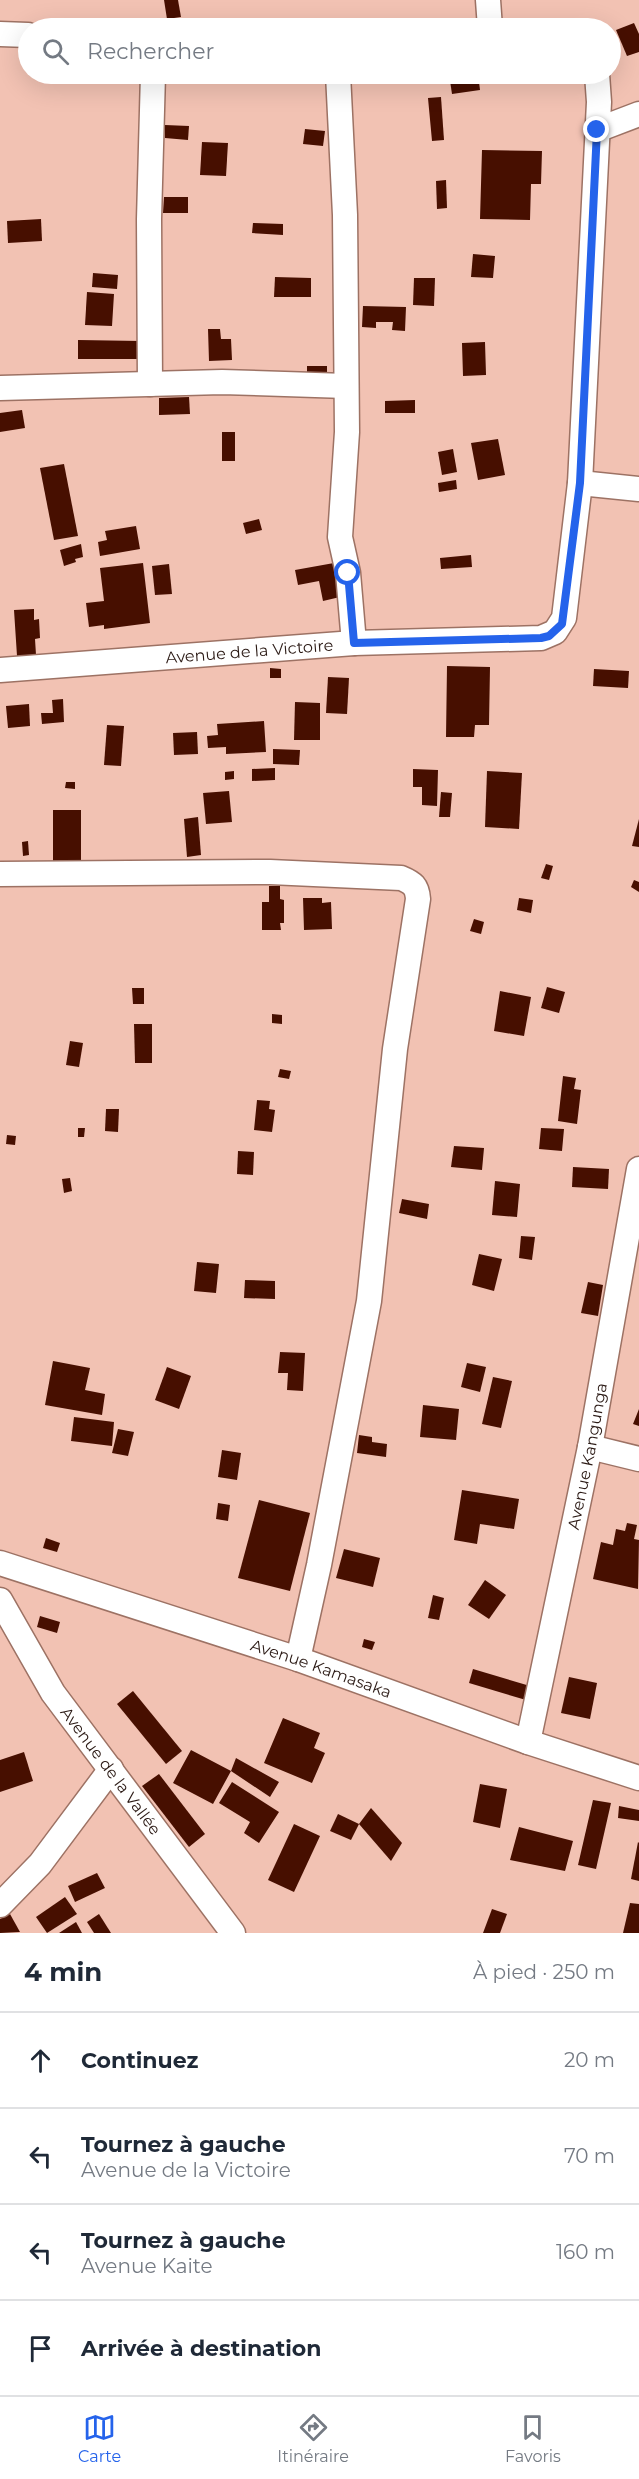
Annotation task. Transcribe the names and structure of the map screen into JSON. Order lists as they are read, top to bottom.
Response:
{
  "streets": {
    "street": [
      "Avenue de la Victoire",
      "Avenue Kangunga",
      "Avenue Kamasaka",
      "Avenue de la Vallée"
    ]
  },
  "crossings": [
    ["Avenue Kangunga", "Avenue Kamasaka"]
  ],
  "page": {
    "search": "Rechercher",
    "heading": ["4 min", "À pied · 250 m"],
    "list": [
      ["Continuez", "20 m"],
      ["Tournez à gauche", "Avenue de la Victoire", "70 m"],
      ["Tournez à gauche", "Avenue Kaite", "160 m"],
      "Arrivée à destination"
    ],
    "nav": ["Carte", "Itinéraire", "Favoris"]
  }
}
